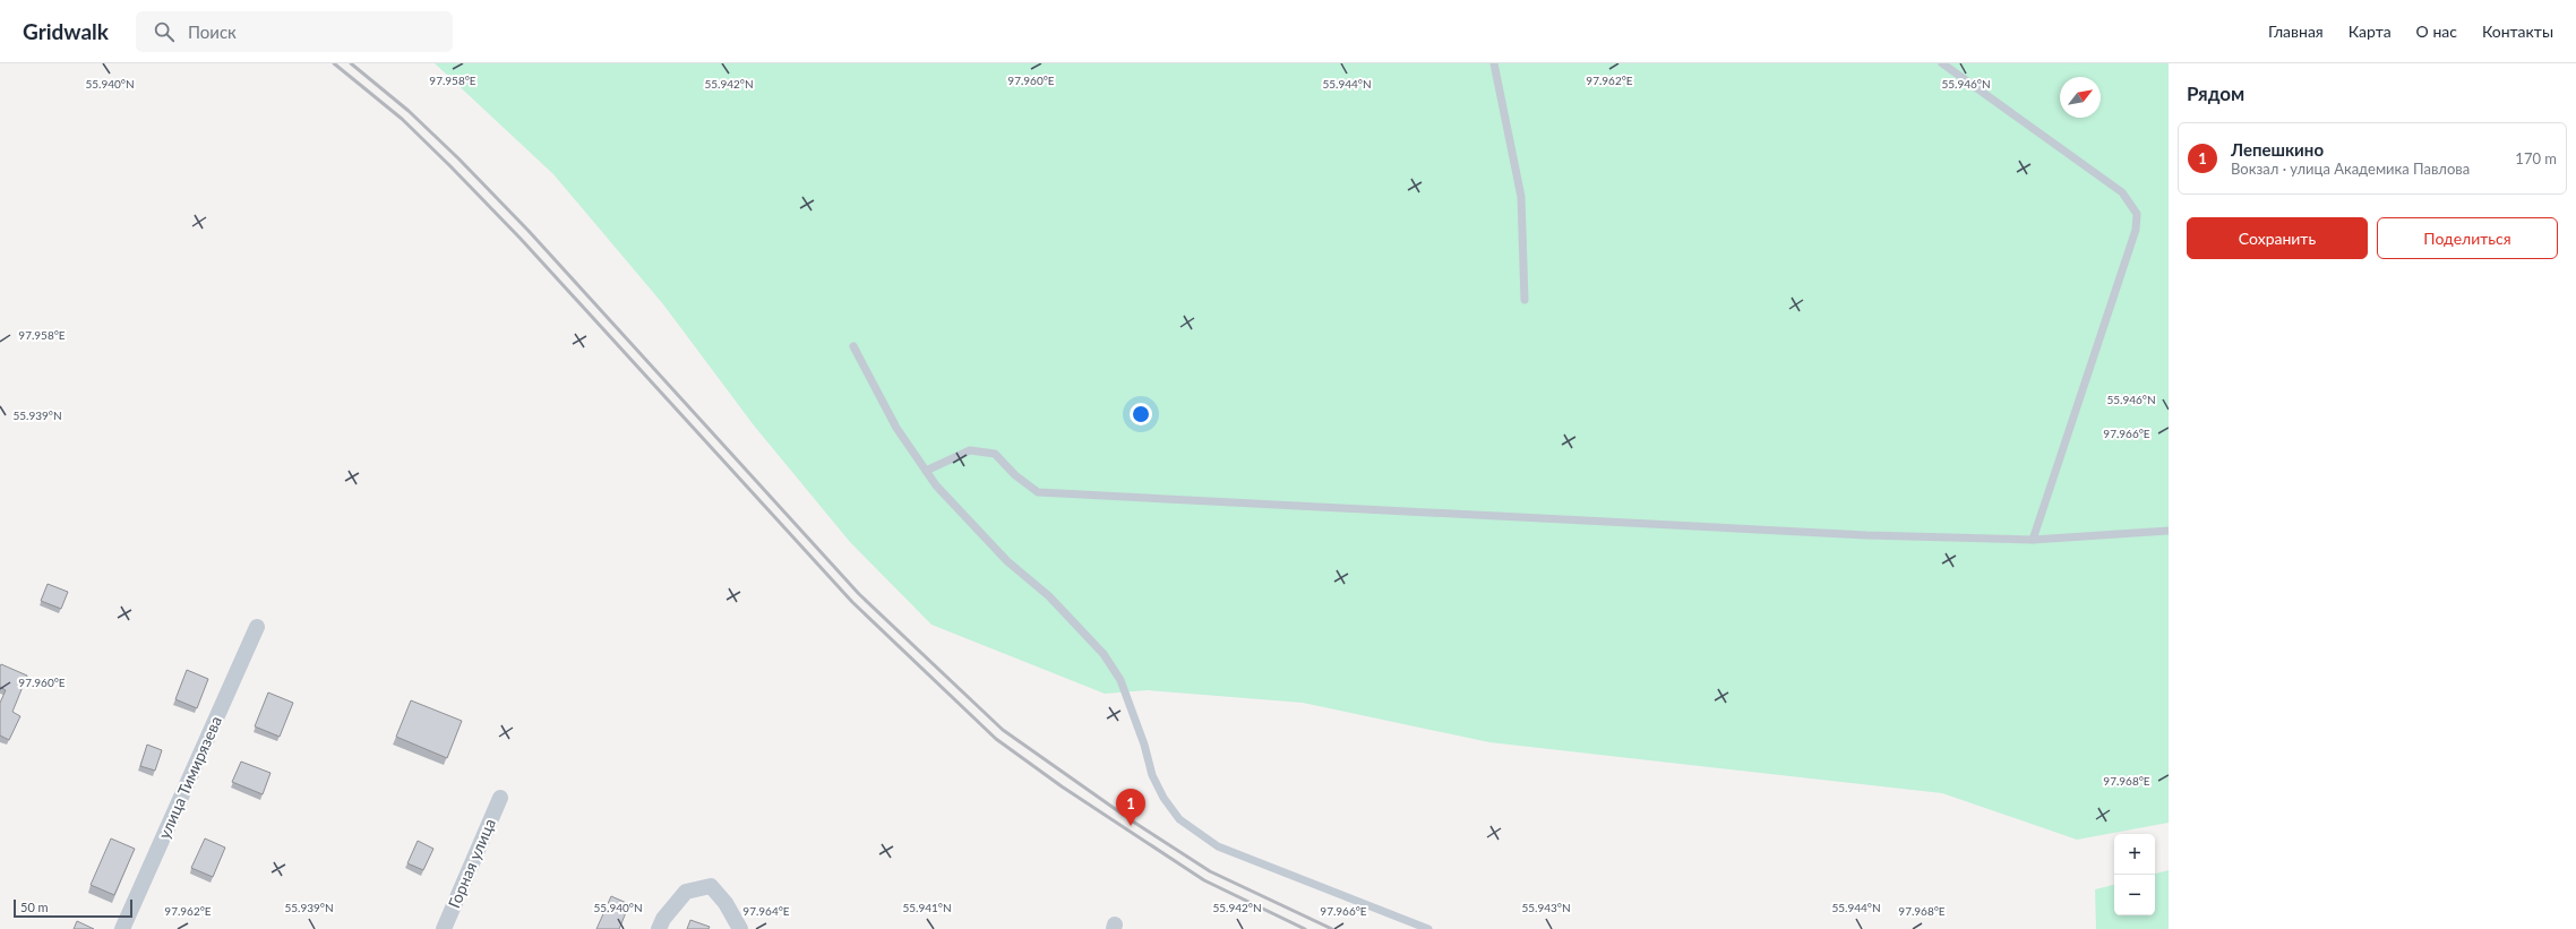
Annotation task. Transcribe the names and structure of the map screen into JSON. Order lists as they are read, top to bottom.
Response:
{
  "streets": {
    "street": ["улица Тимирязева", "Горная улица"]
  },
  "scale_bar": "50 m",
  "north": "top right",
  "page": {
    "header": "Gridwalk",
    "search": "Поиск",
    "nav": [
      "Главная",
      "Карта",
      "О нас",
      "Контакты"
    ],
    "heading": "Рядом",
    "list": [
      {
        "mark": "1",
        "name": "Лепешкино",
        "note": "Вокзал · улица Академика Павлова",
        "value": "170 m"
      }
    ],
    "buttons": ["Сохранить", "Поделиться"],
    "pins": "1",
    "map_buttons": ["+", "−"],
    "scale": "50 m"
  },
  "coordinates": [
    "97.960°E",
    "97.962°E",
    "97.958°E",
    "55.942°N",
    "55.940°N",
    "55.944°N",
    "55.946°N",
    "55.939°N",
    "97.966°E",
    "97.968°E",
    "55.941°N",
    "55.943°N",
    "97.964°E"
  ]
}
